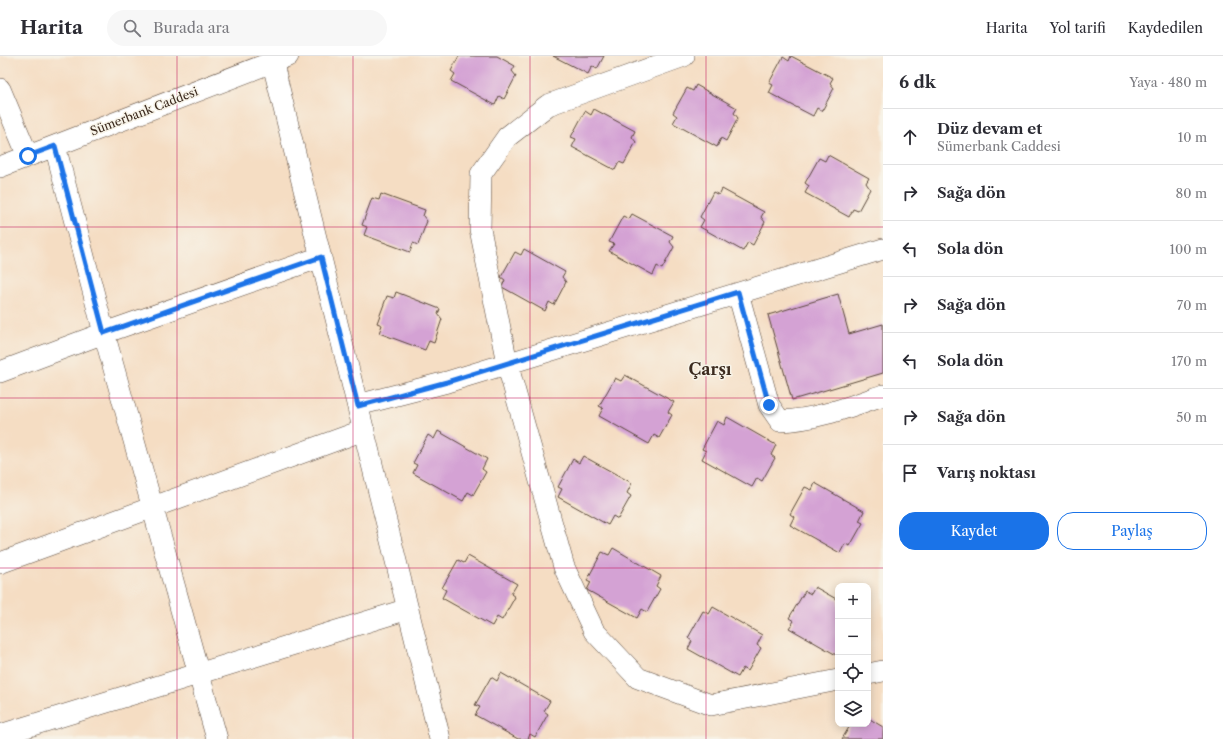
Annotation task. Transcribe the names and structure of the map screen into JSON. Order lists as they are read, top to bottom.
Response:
{
  "streets": {
    "street": ["Sümerbank Caddesi"]
  },
  "districts": ["Çarşı"],
  "page": {
    "header": "Harita",
    "search": "Burada ara",
    "nav": ["Harita", "Yol tarifi", "Kaydedilen"],
    "heading": ["6 dk", "Yaya · 480 m"],
    "list": [
      ["Düz devam et", "Sümerbank Caddesi", "10 m"],
      ["Sağa dön", "80 m"],
      ["Sola dön", "100 m"],
      ["Sağa dön", "70 m"],
      ["Sola dön", "170 m"],
      ["Sağa dön", "50 m"],
      "Varış noktası"
    ],
    "buttons": ["Kaydet", "Paylaş"],
    "map_buttons": ["+", "−"]
  }
}
